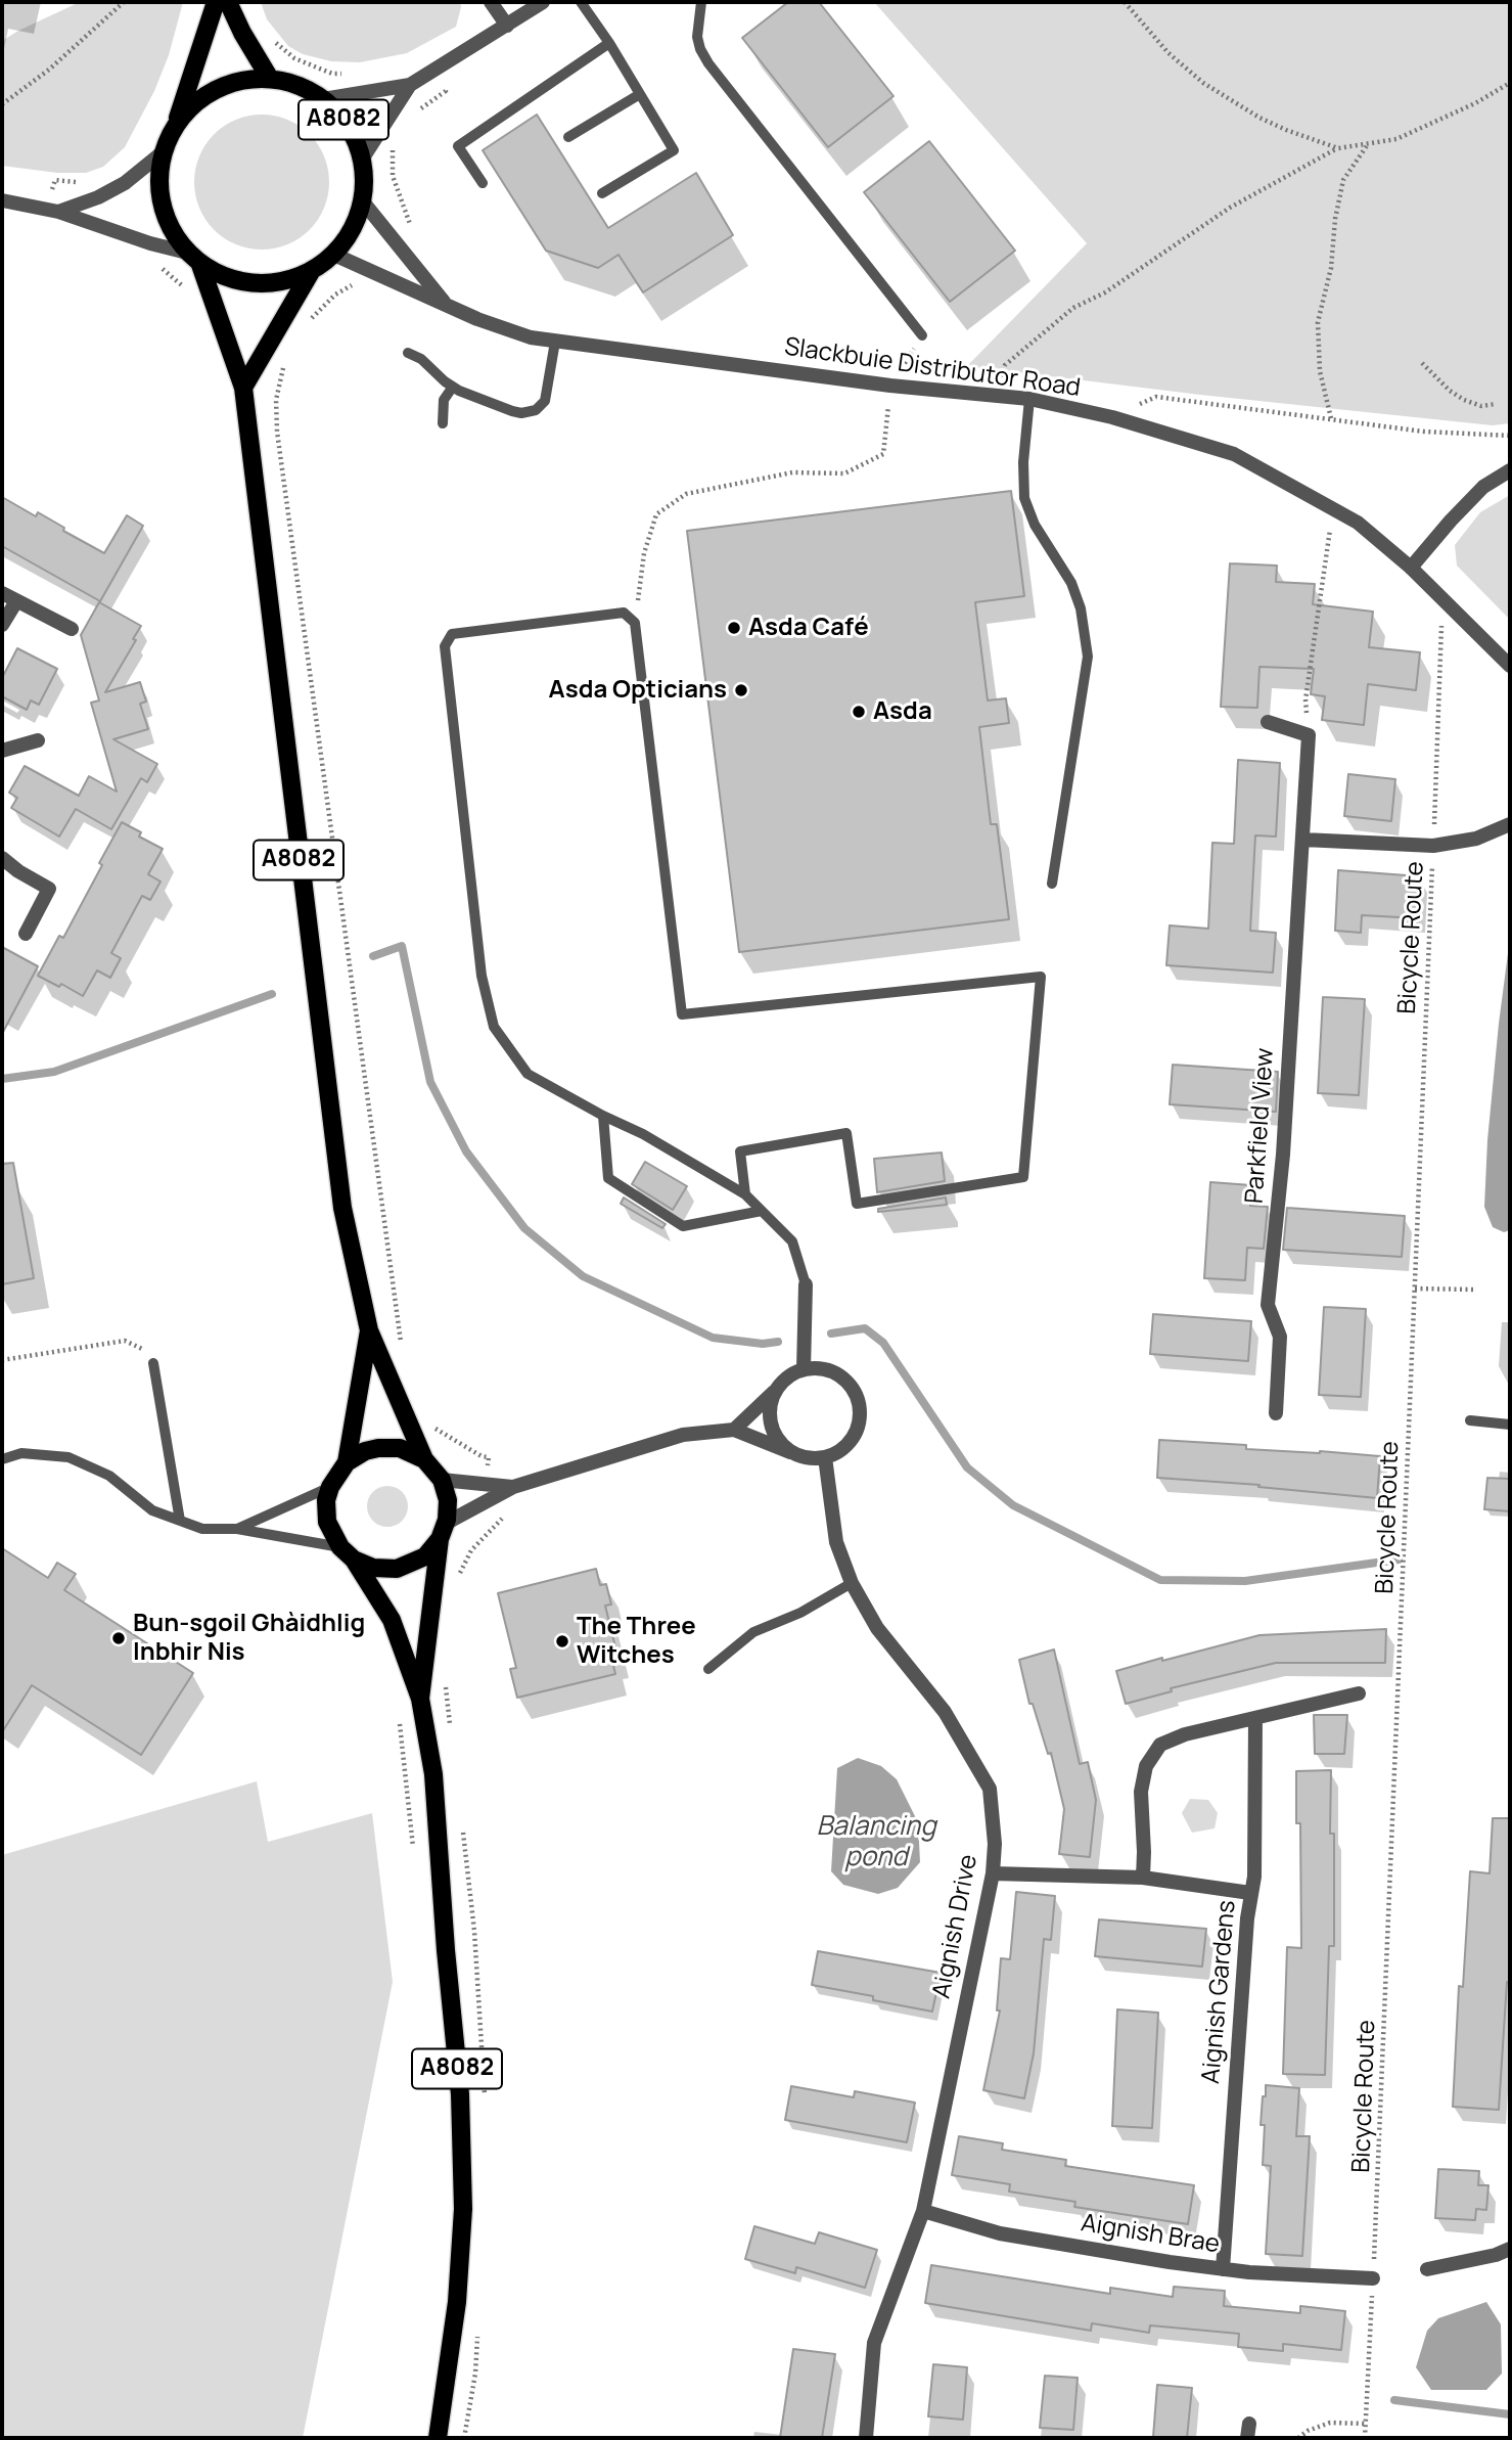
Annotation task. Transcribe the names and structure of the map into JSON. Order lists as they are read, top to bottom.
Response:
{
  "streets": {
    "main road": ["A8082"],
    "street": [
      "Slackbuie Distributor Road",
      "Parkfield View",
      "Aignish Drive",
      "Aignish Gardens",
      "Aignish Brae"
    ],
    "path": ["Bicycle Route"]
  },
  "crossings": [
    ["A8082", "Slackbuie Distributor Road"],
    ["Slackbuie Distributor Road", "Bicycle Route"],
    ["Bicycle Route", "Aignish Brae"],
    ["Aignish Drive", "Aignish Brae"],
    ["Aignish Gardens", "Aignish Brae"]
  ],
  "water": ["Balancing pond"],
  "places": [
    "Asda Café",
    "Asda Opticians",
    "Asda",
    "Bun-sgoil Ghàidhlig Inbhir Nis",
    "The Three Witches"
  ]
}
